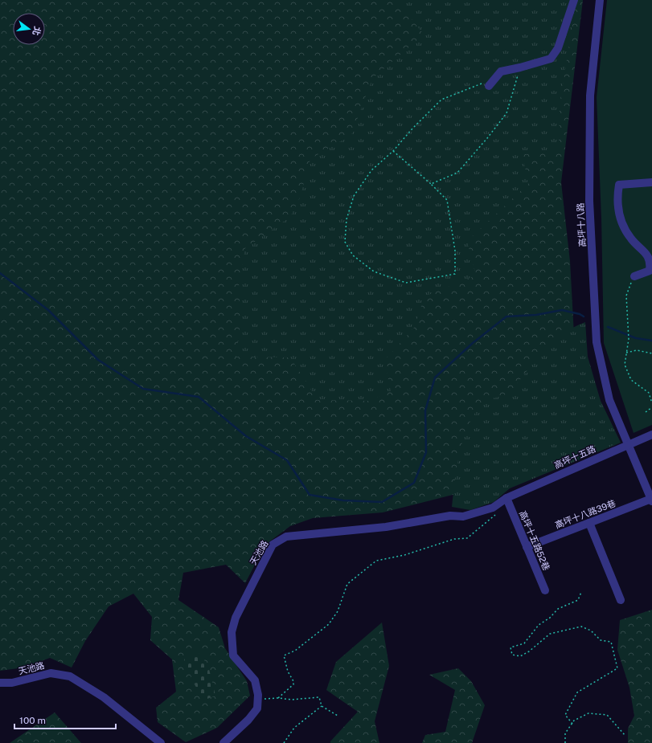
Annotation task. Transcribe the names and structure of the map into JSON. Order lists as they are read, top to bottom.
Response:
{
  "streets": {
    "street": [
      "高坪十八路",
      "高坪十五路",
      "高坪十八路39巷",
      "高坪十五路52巷",
      "天池路"
    ]
  },
  "crossings": [
    ["高坪十八路", "高坪十五路"],
    ["高坪十八路", "高坪十八路39巷"],
    ["高坪十五路", "高坪十五路52巷"],
    ["高坪十五路", "天池路"],
    ["高坪十八路39巷", "高坪十五路52巷"],
    ["高坪十五路52巷", "天池路"]
  ],
  "scale_bar": "100 m",
  "north": "right"
}
